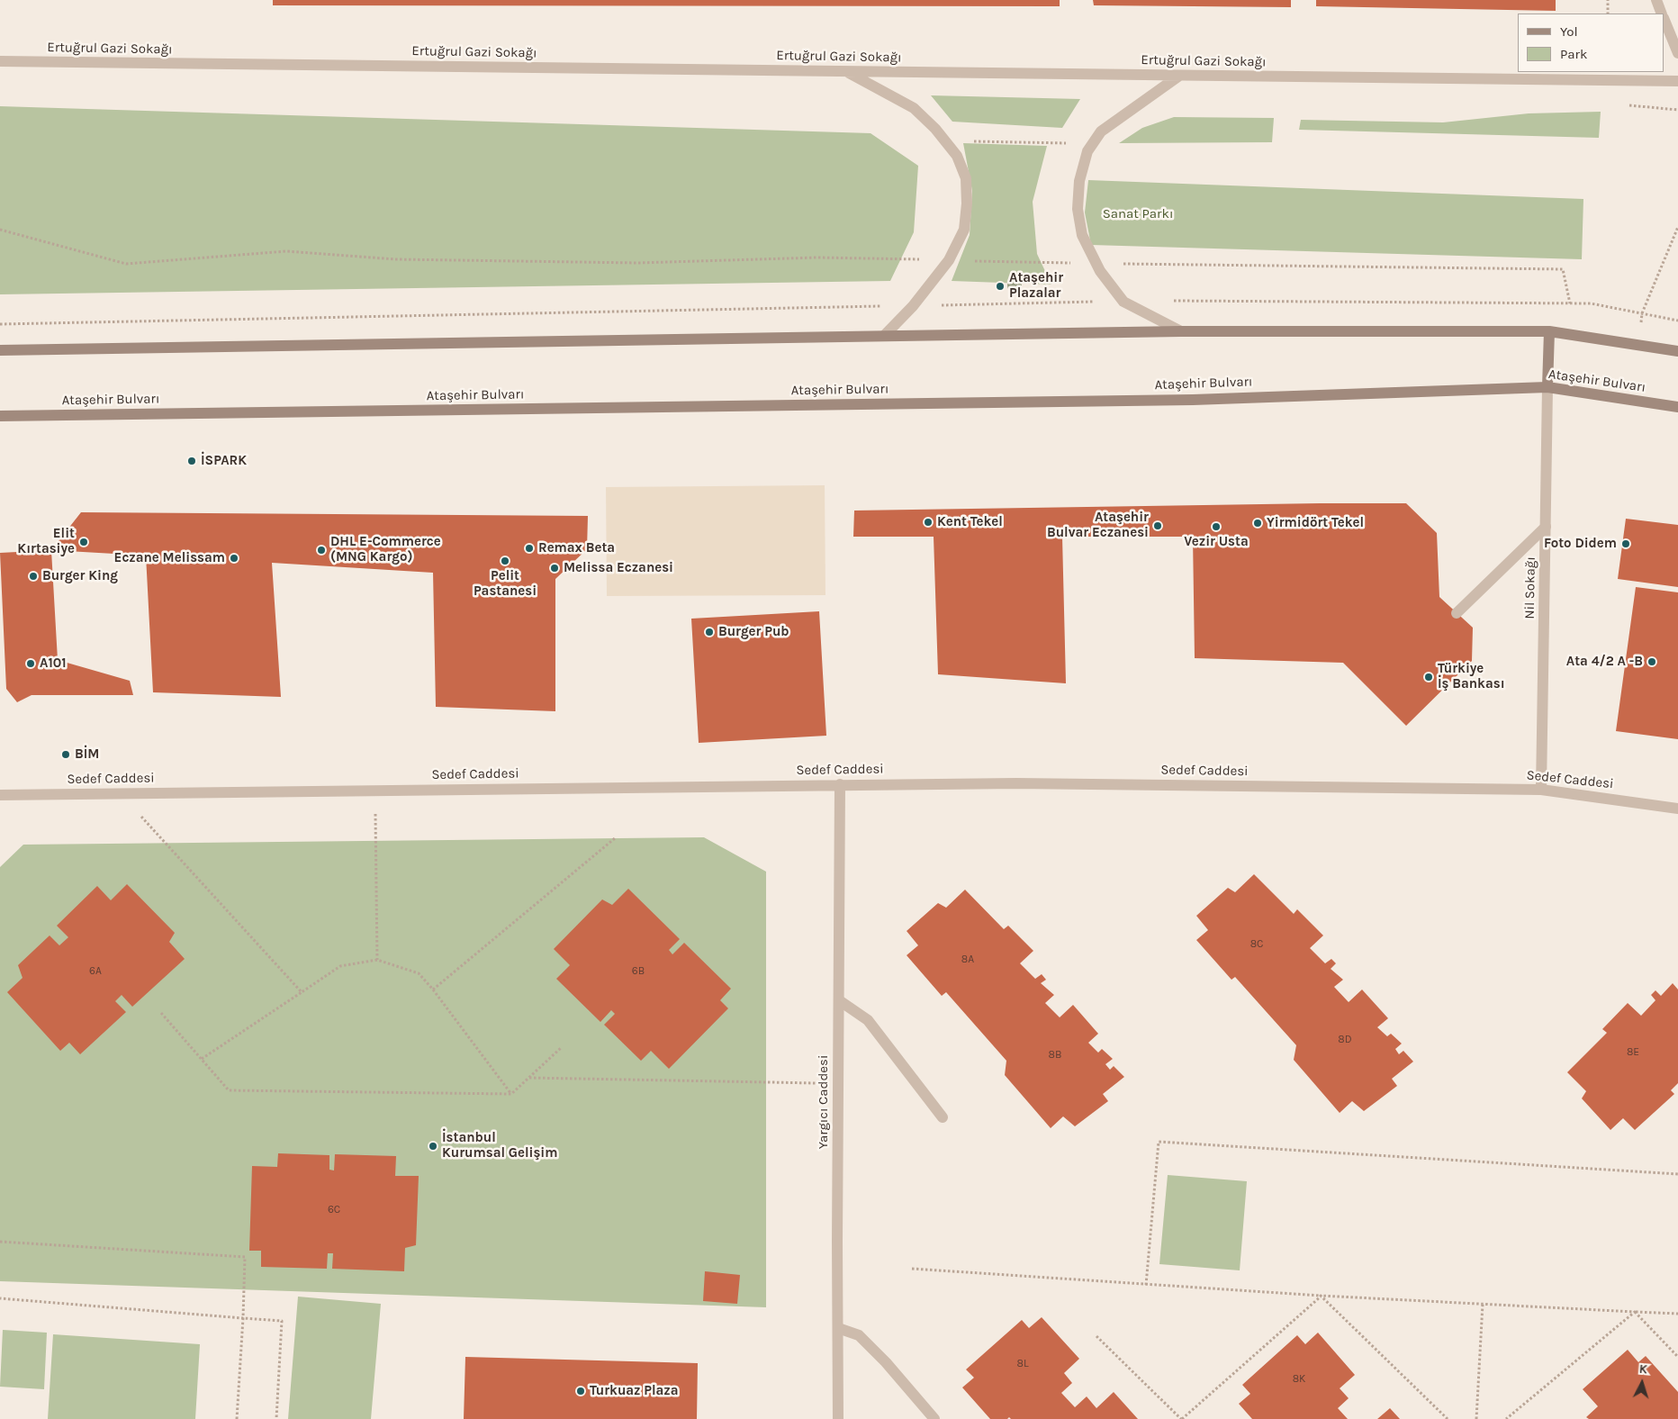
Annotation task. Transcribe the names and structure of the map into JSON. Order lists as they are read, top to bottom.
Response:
{
  "streets": {
    "main road": ["Ataşehir Bulvarı"],
    "street": [
      "Ertuğrul Gazi Sokağı",
      "Nil Sokağı",
      "Sedef Caddesi",
      "Yargıcı Caddesi"
    ]
  },
  "crossings": [
    ["Ataşehir Bulvarı", "Nil Sokağı"],
    ["Nil Sokağı", "Sedef Caddesi"],
    ["Sedef Caddesi", "Yargıcı Caddesi"]
  ],
  "parks": ["Sanat Parkı"],
  "places": [
    "Ataşehir Plazalar",
    "İSPARK",
    "Kent Tekel",
    "Yirmidört Tekel",
    "Ataşehir Bulvar Eczanesi",
    "Vezir Usta",
    "Elit Kırtasiye",
    "Foto Didem",
    "Remax Beta",
    "DHL E-Commerce (MNG Kargo)",
    "Eczane Melissam",
    "Pelit Pastanesi",
    "Melissa Eczanesi",
    "Burger King",
    "Burger Pub",
    "Ata 4/2 A -B",
    "A101",
    "Türkiye İş Bankası",
    "BİM",
    "İstanbul Kurumsal Gelişim",
    "Turkuaz Plaza"
  ],
  "house_numbers": [
    "8C",
    "8A",
    "6A",
    "6B",
    "8D",
    "8E",
    "8B",
    "6C",
    "8L",
    "8K"
  ],
  "legend": ["Yol", "Park"],
  "north": "top"
}
